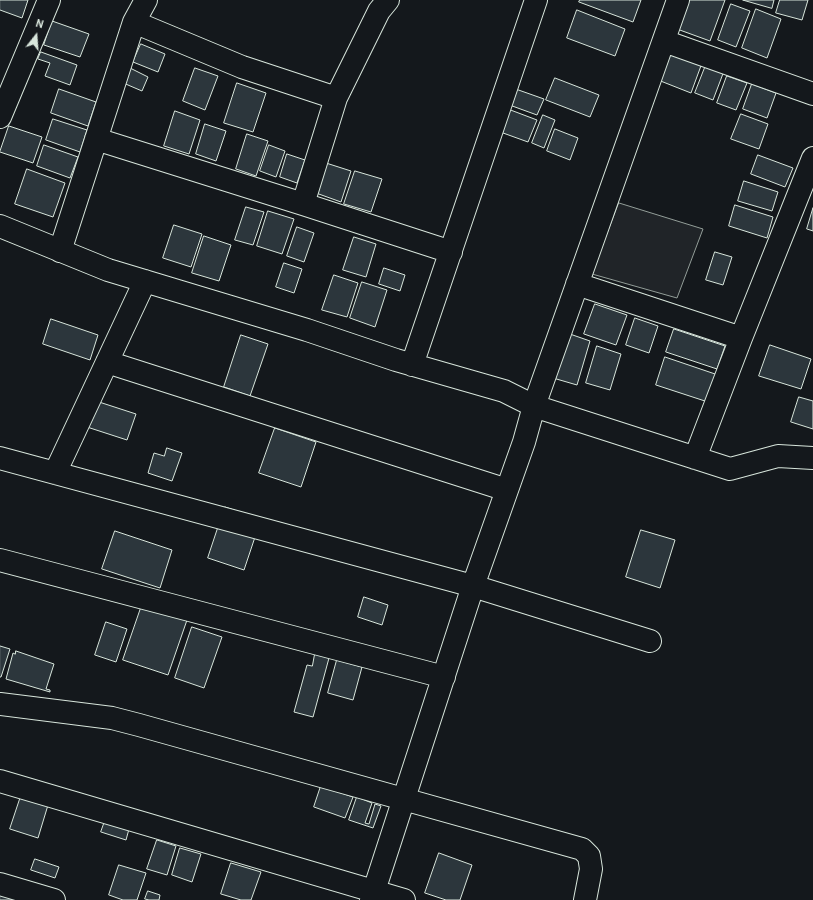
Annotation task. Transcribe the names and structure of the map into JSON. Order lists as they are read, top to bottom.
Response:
{
  "north": "top"
}
